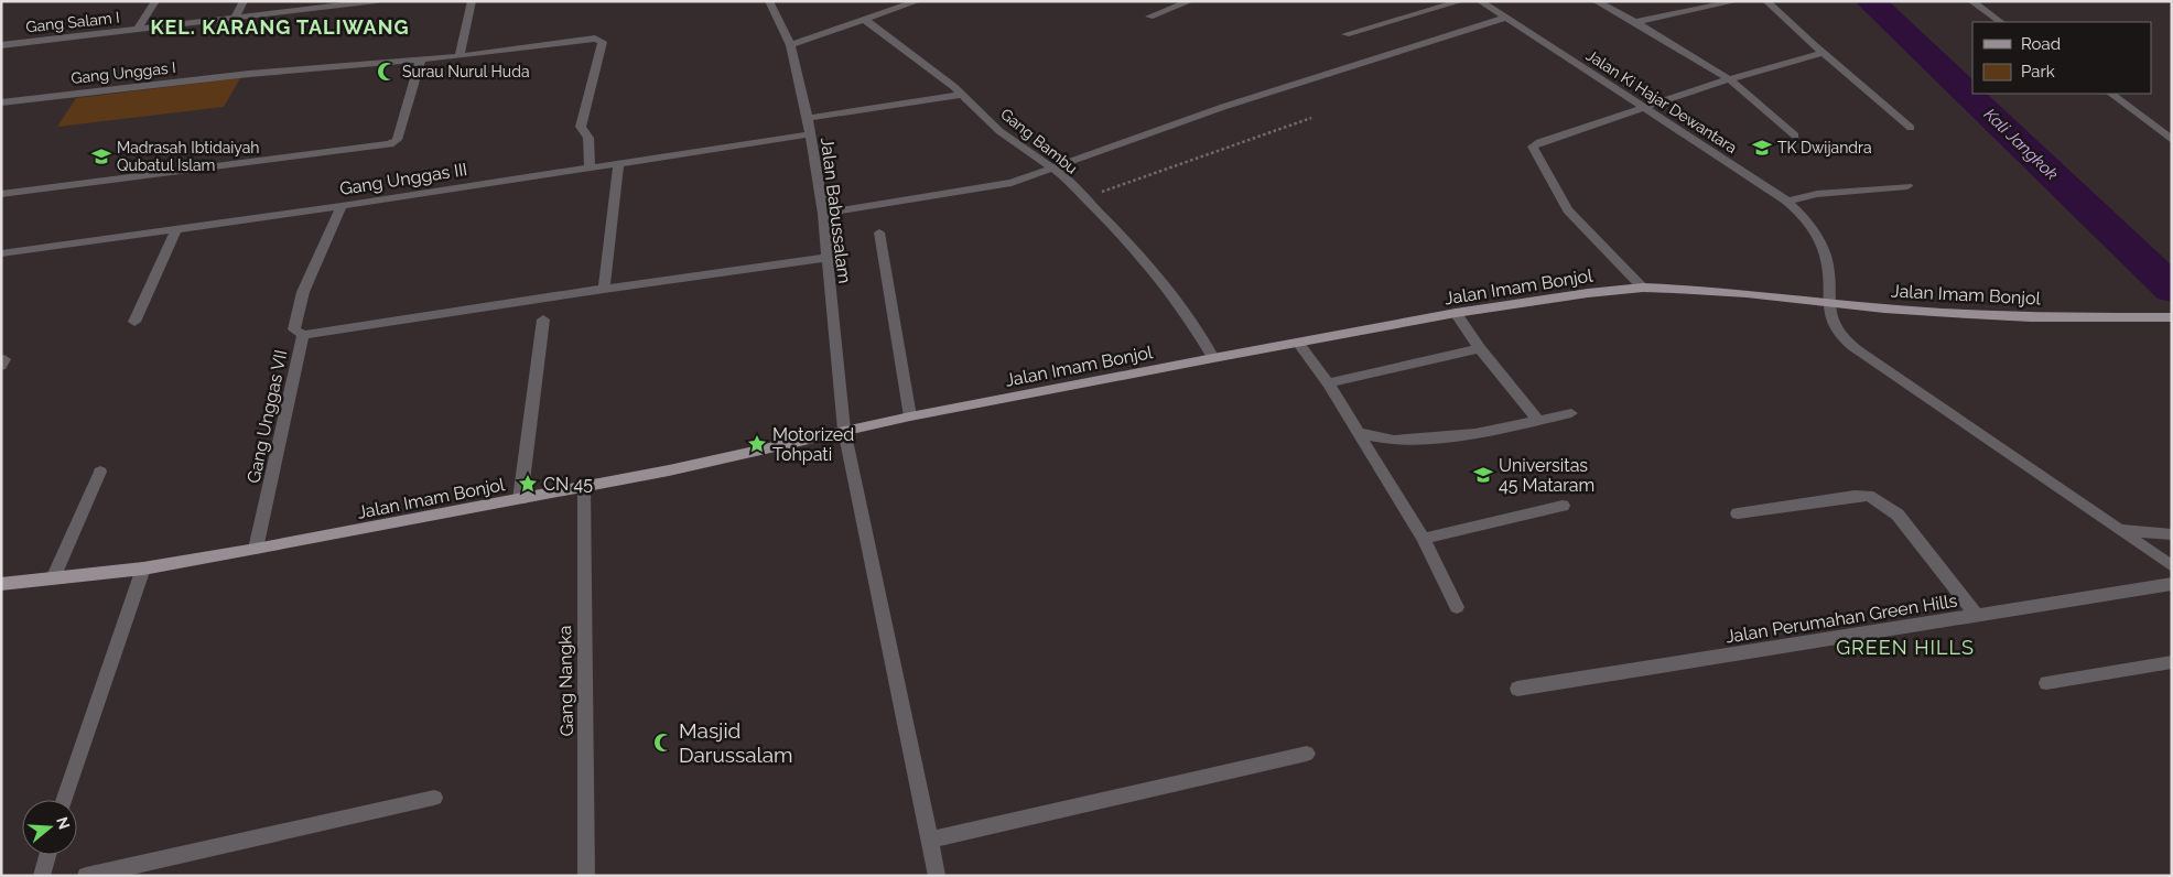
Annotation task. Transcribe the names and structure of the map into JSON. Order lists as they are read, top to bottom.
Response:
{
  "streets": {
    "main road": ["Jalan Imam Bonjol"],
    "street": [
      "Gang Salam I",
      "Gang Unggas I",
      "Jalan Ki Hajar Dewantara",
      "Gang Bambu",
      "Gang Unggas III",
      "Jalan Babussalam",
      "Gang Unggas VII",
      "Jalan Perumahan Green Hills",
      "Gang Nangka"
    ]
  },
  "crossings": [
    ["Gang Unggas I", "Gang Unggas III"],
    ["Jalan Ki Hajar Dewantara", "Jalan Imam Bonjol"],
    ["Gang Bambu", "Jalan Imam Bonjol"],
    ["Gang Unggas III", "Jalan Babussalam"],
    ["Gang Unggas III", "Gang Unggas VII"],
    ["Jalan Babussalam", "Jalan Imam Bonjol"],
    ["Jalan Imam Bonjol", "Gang Unggas VII"],
    ["Jalan Imam Bonjol", "Gang Nangka"]
  ],
  "districts": ["KEL. KARANG TALIWANG", "GREEN HILLS"],
  "water": ["Kali Jangkok"],
  "places": {
    "mosque": ["Surau Nurul Huda", "Masjid Darussalam"],
    "school or university": ["TK Dwijandra", "Madrasah Ibtidaiyah Qubatul Islam", "Universitas 45 Mataram"],
    "place": ["Motorized Tohpati", "CN 45"]
  },
  "legend": ["Road", "Park"],
  "north": "right"
}
